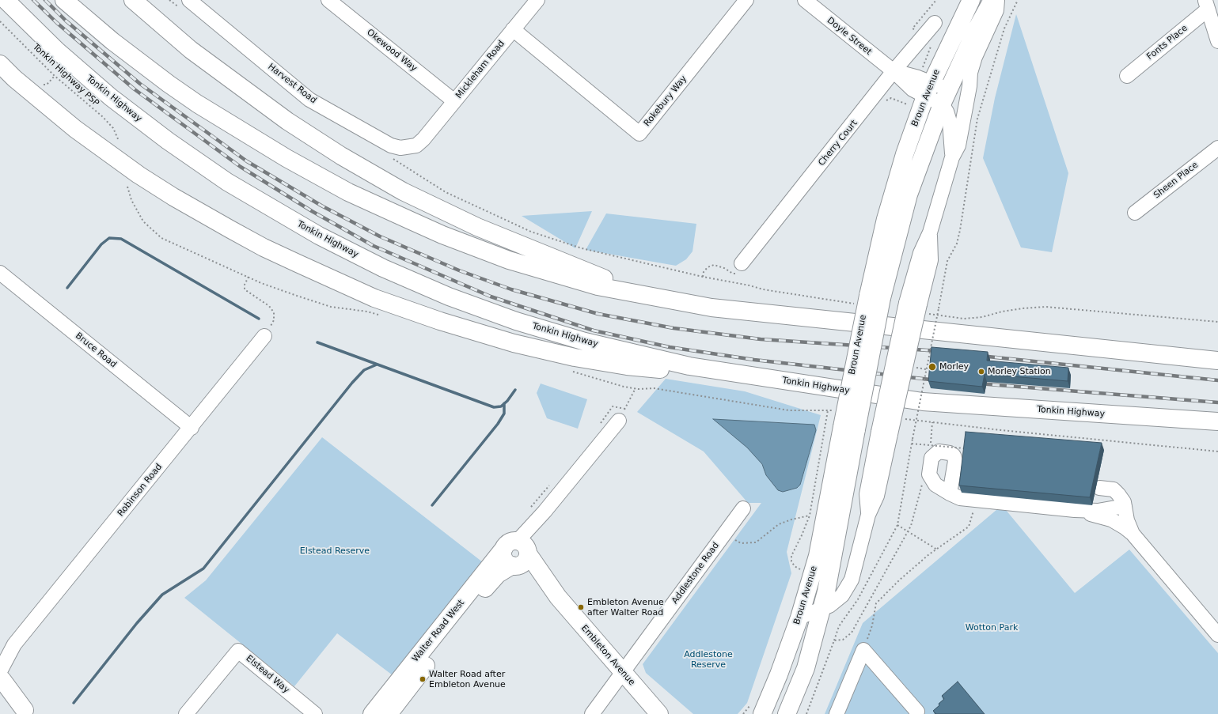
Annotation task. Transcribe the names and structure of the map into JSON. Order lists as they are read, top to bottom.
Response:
{
  "streets": {
    "main road": [
      "Broun Avenue",
      "Tonkin Highway",
      "Walter Road West",
      "Embleton Avenue"
    ],
    "street": [
      "Doyle Street",
      "Fonts Place",
      "Okewood Way",
      "Mickleham Road",
      "Harvest Road",
      "Rokebury Way",
      "Cherry Court",
      "Sheen Place",
      "Bruce Road",
      "Robinson Road",
      "Addlestone Road",
      "Elstead Way"
    ],
    "path": ["Tonkin Highway PSP"]
  },
  "crossings": [
    ["Doyle Street", "Broun Avenue"],
    ["Doyle Street", "Cherry Court"],
    ["Okewood Way", "Mickleham Road"],
    ["Mickleham Road", "Harvest Road"],
    ["Mickleham Road", "Rokebury Way"],
    ["Bruce Road", "Robinson Road"],
    ["Addlestone Road", "Embleton Avenue"],
    ["Walter Road West", "Embleton Avenue"]
  ],
  "parks": ["Elstead Reserve", "Wotton Park", "Addlestone Reserve"],
  "places": [
    "Morley",
    "Morley Station",
    "Embleton Avenue after Walter Road",
    "Walter Road after Embleton Avenue"
  ]
}
